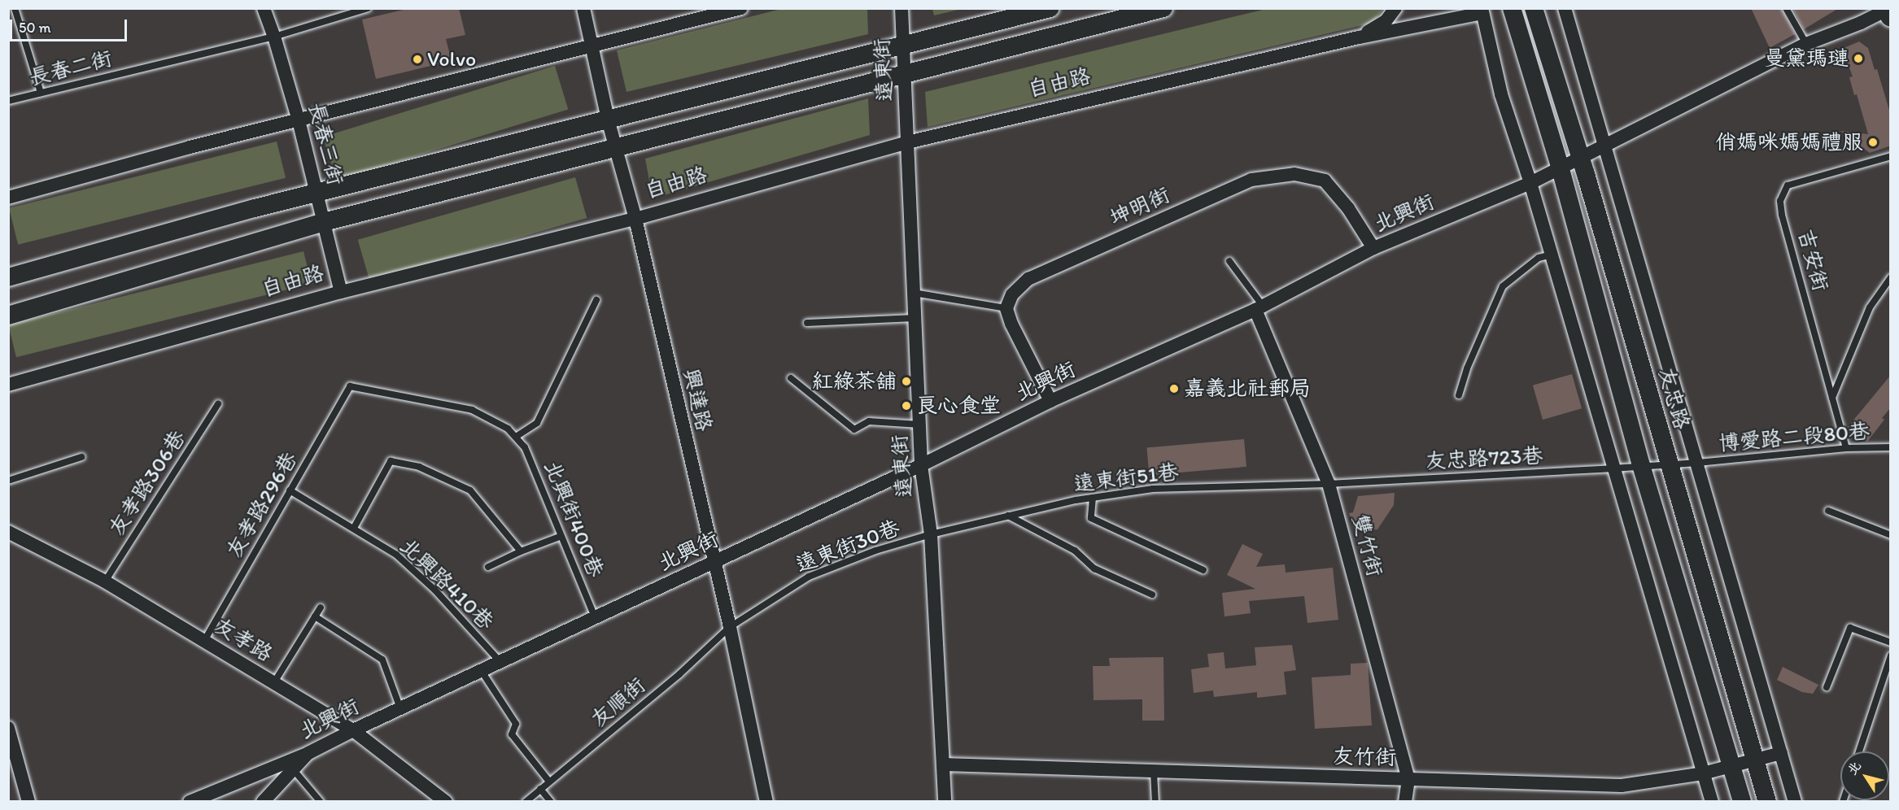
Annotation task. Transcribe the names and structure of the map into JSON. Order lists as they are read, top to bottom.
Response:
{
  "streets": {
    "street": [
      "遠東街",
      "自由路",
      "長春三街",
      "坤明街",
      "北興街",
      "友忠路",
      "興達路",
      "雙竹街",
      "友孝路",
      "友竹街"
    ],
    "lane": [
      "長春二街",
      "吉安街",
      "博愛路二段80巷",
      "友忠路723巷",
      "遠東街51巷",
      "友孝路306巷",
      "友孝路296巷",
      "北興街400巷",
      "遠東街30巷",
      "北興路410巷",
      "友順街"
    ]
  },
  "crossings": [
    ["長春二街", "長春三街"],
    ["遠東街", "自由路"],
    ["遠東街", "北興街"],
    ["遠東街", "遠東街51巷"],
    ["遠東街", "遠東街30巷"],
    ["遠東街", "友竹街"],
    ["自由路", "長春三街"],
    ["自由路", "興達路"],
    ["坤明街", "北興街"],
    ["北興街", "友忠路"],
    ["北興街", "興達路"],
    ["北興街", "北興街400巷"],
    ["北興街", "雙竹街"],
    ["北興街", "北興路410巷"],
    ["北興街", "友孝路"],
    ["吉安街", "博愛路二段80巷"],
    ["友忠路", "博愛路二段80巷"],
    ["友忠路", "友竹街"],
    ["興達路", "遠東街30巷"],
    ["興達路", "友順街"],
    ["博愛路二段80巷", "友忠路723巷"],
    ["友忠路723巷", "遠東街51巷"],
    ["友忠路723巷", "雙竹街"],
    ["遠東街51巷", "雙竹街"],
    ["遠東街51巷", "遠東街30巷"],
    ["友孝路306巷", "友孝路"],
    ["友孝路296巷", "北興街400巷"],
    ["友孝路296巷", "北興路410巷"],
    ["友孝路296巷", "友孝路"],
    ["雙竹街", "友竹街"],
    ["遠東街30巷", "友順街"]
  ],
  "places": [
    "曼黛瑪璉",
    "Volvo",
    "俏媽咪媽媽禮服",
    "紅綠茶舖",
    "嘉義北社郵局",
    "良心食堂"
  ],
  "scale_bar": "50 m",
  "north": "top left"
}
